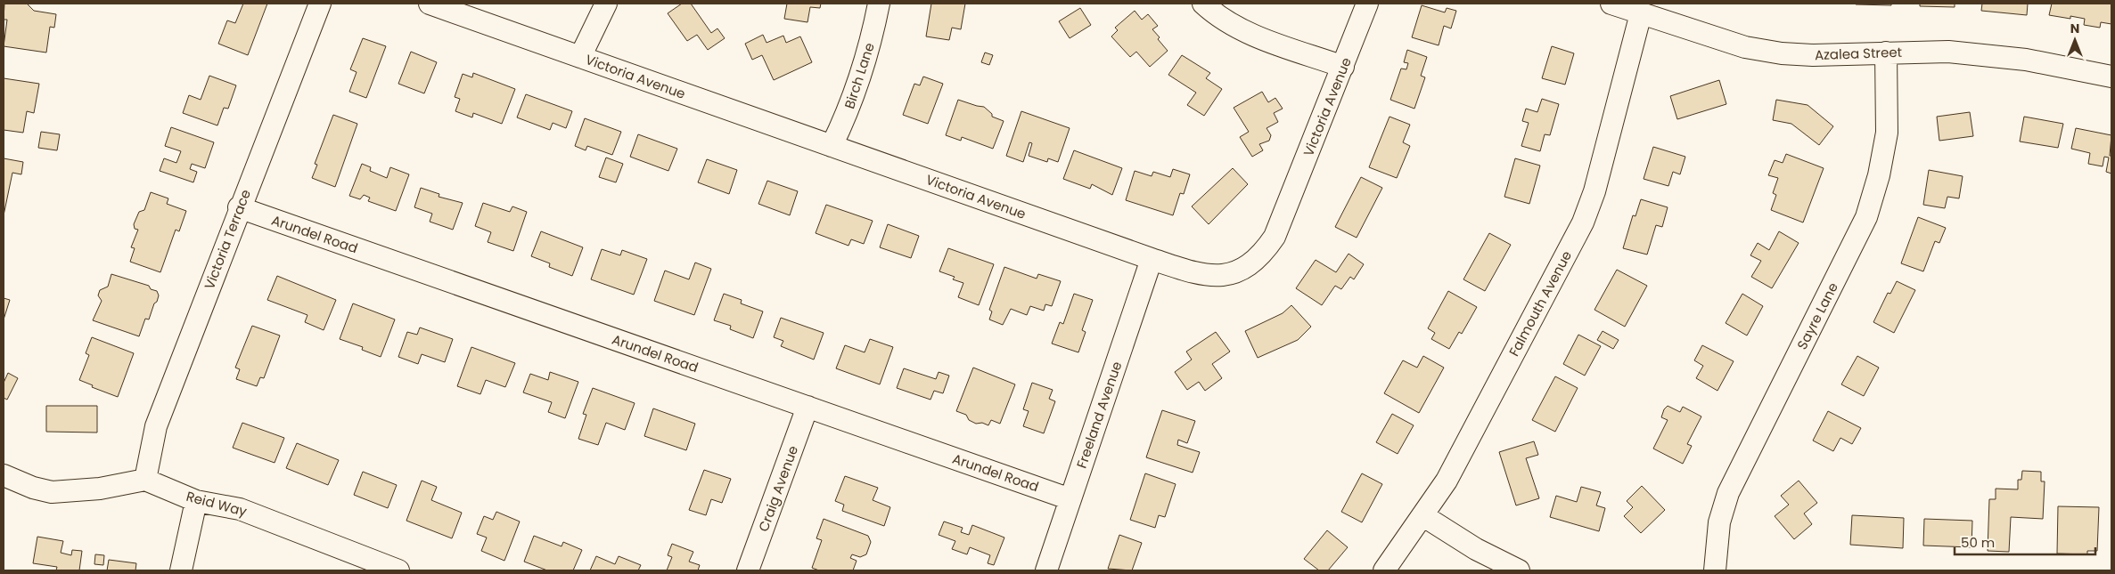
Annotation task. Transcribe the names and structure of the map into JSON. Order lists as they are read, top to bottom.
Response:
{
  "streets": {
    "street": [
      "Azalea Street",
      "Birch Lane",
      "Victoria Avenue",
      "Arundel Road",
      "Victoria Terrace",
      "Falmouth Avenue",
      "Sayre Lane",
      "Freeland Avenue",
      "Craig Avenue",
      "Reid Way"
    ]
  },
  "crossings": [
    ["Azalea Street", "Falmouth Avenue"],
    ["Azalea Street", "Sayre Lane"],
    ["Birch Lane", "Victoria Avenue"],
    ["Victoria Avenue", "Freeland Avenue"],
    ["Arundel Road", "Victoria Terrace"],
    ["Arundel Road", "Freeland Avenue"],
    ["Arundel Road", "Craig Avenue"],
    ["Victoria Terrace", "Reid Way"]
  ],
  "scale_bar": "50 m",
  "north": "top"
}
